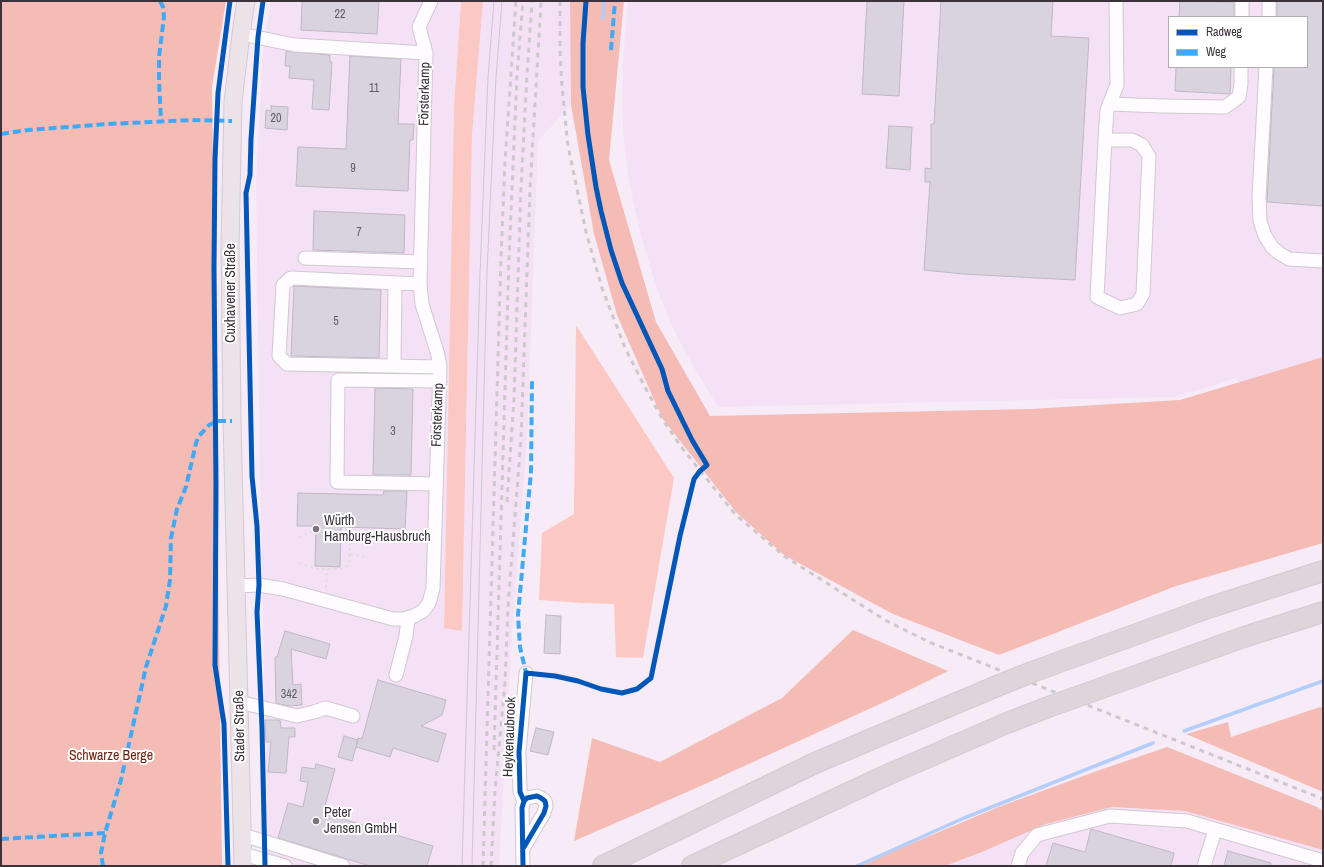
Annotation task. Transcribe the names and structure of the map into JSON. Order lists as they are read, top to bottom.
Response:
{
  "streets": {
    "main road": ["Cuxhavener Straße", "Stader Straße"],
    "street": ["Försterkamp", "Heykenaubrook"]
  },
  "crossings": [
    ["Cuxhavener Straße", "Stader Straße"]
  ],
  "parks": ["Schwarze Berge"],
  "places": ["Würth Hamburg-Hausbruch", "Peter Jensen GmbH"],
  "house_numbers": [
    "22",
    "11",
    "20",
    "9",
    "7",
    "5",
    "3",
    "342"
  ],
  "legend": ["Radweg", "Weg"]
}
